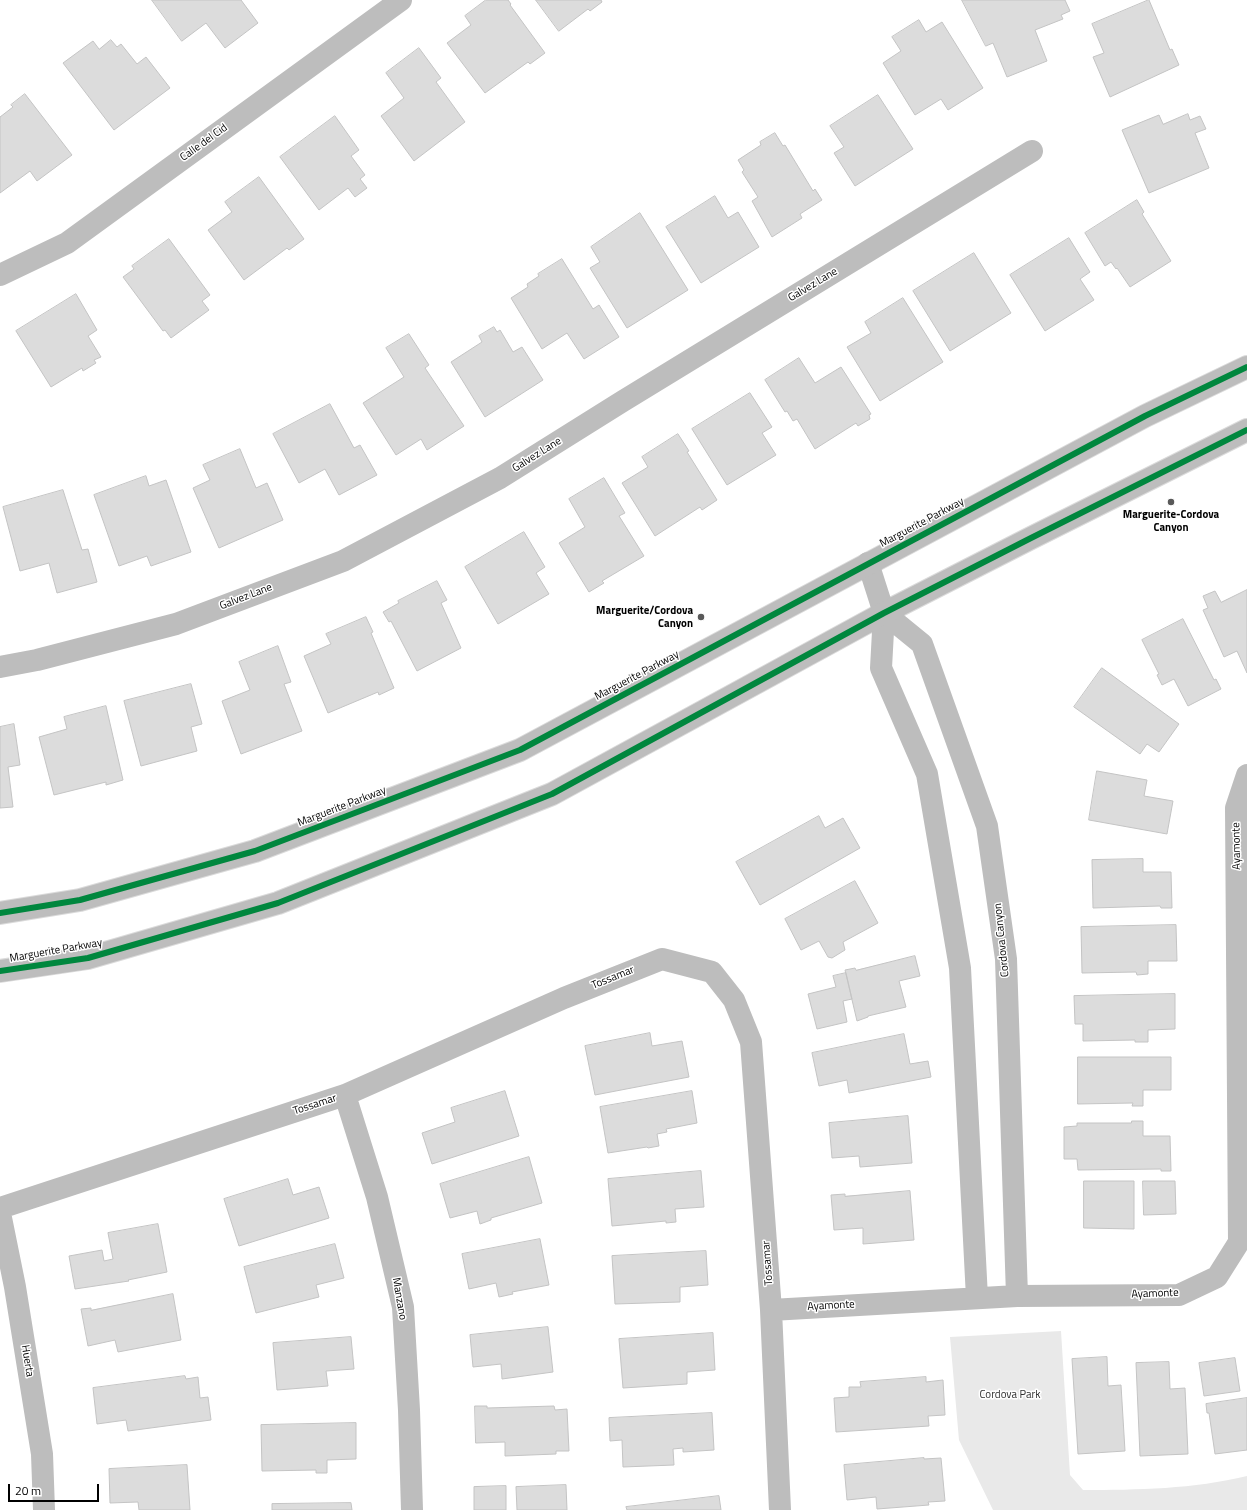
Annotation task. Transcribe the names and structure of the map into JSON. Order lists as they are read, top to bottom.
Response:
{
  "streets": {
    "street": [
      "Calle del Cid",
      "Galvez Lane",
      "Marguerite Parkway",
      "Ayamonte",
      "Cordova Canyon",
      "Tossamar",
      "Manzano",
      "Huerta"
    ]
  },
  "crossings": [
    ["Marguerite Parkway", "Cordova Canyon"],
    ["Ayamonte", "Cordova Canyon"],
    ["Ayamonte", "Tossamar"],
    ["Tossamar", "Manzano"]
  ],
  "parks": ["Cordova Park"],
  "places": ["Marguerite-Cordova Canyon", "Marguerite/Cordova Canyon"],
  "scale_bar": "20 m"
}
